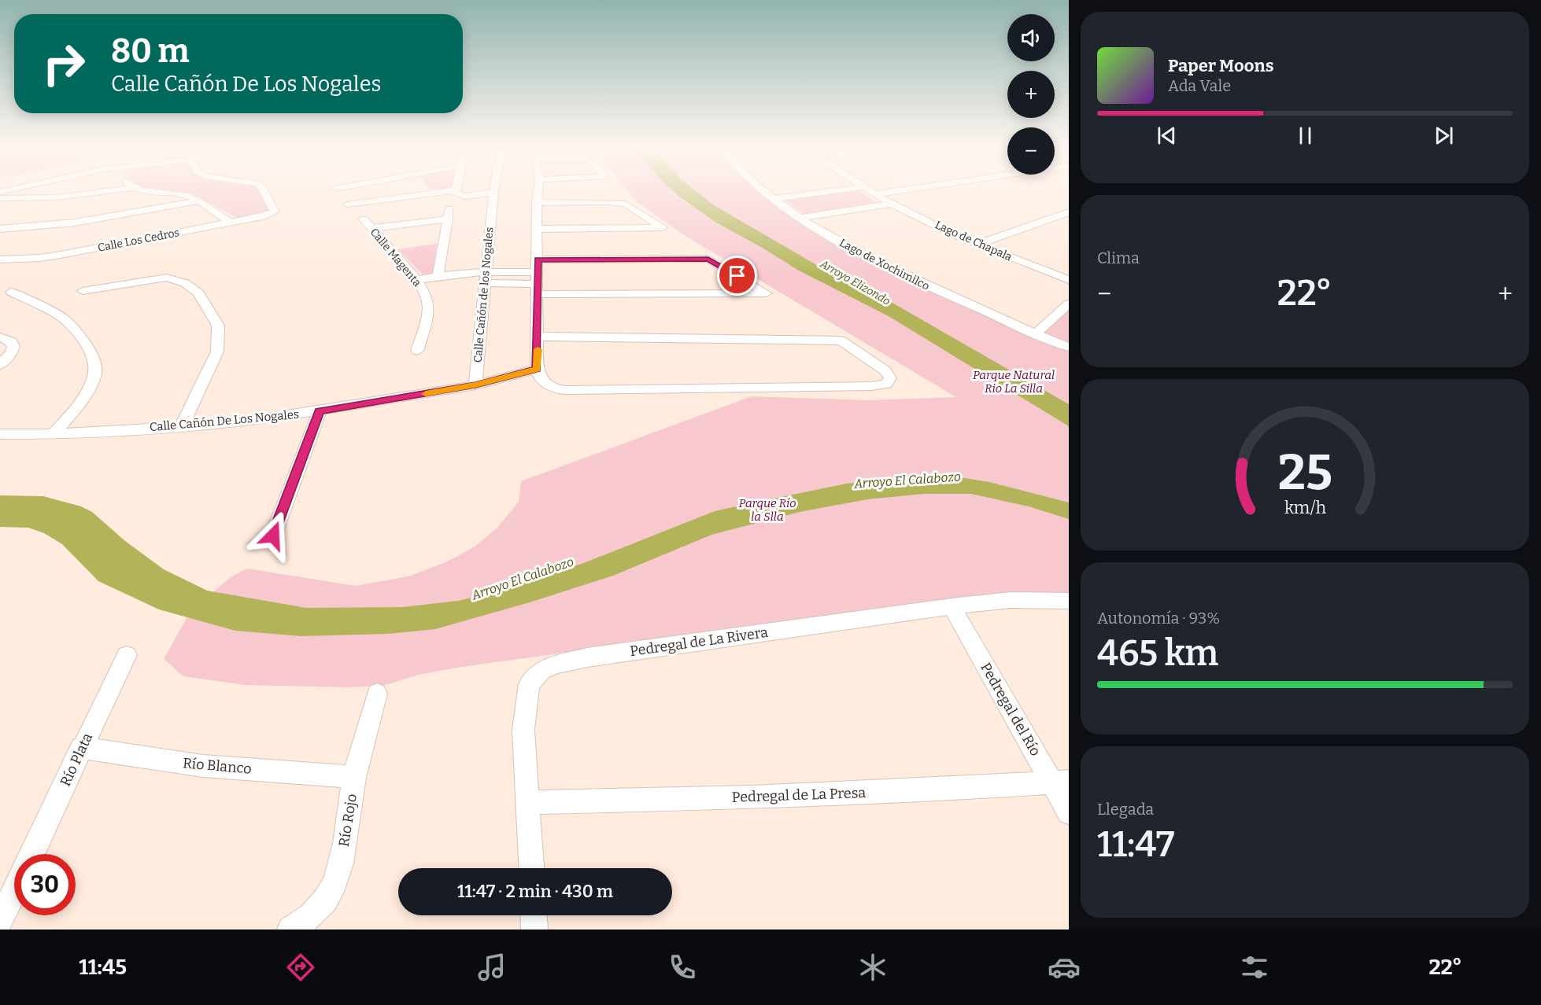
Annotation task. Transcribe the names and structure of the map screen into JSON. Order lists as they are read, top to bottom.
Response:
{
  "streets": {
    "street": [
      "Calle Los Cedros",
      "Lago de Chapala",
      "Calle Magenta",
      "Lago de Xochimilco",
      "Calle Cañón de los Nogales",
      "Calle Cañón De Los Nogales",
      "Pedregal de La Rivera",
      "Pedregal del Río",
      "Río Plata",
      "Río Blanco",
      "Pedregal de La Presa",
      "Río Rojo"
    ]
  },
  "crossings": [
    ["Calle Cañón de los Nogales", "Calle Cañón De Los Nogales"],
    ["Pedregal de La Rivera", "Pedregal del Río"],
    ["Pedregal de La Rivera", "Pedregal de La Presa"],
    ["Pedregal del Río", "Pedregal de La Presa"],
    ["Río Plata", "Río Blanco"],
    ["Río Blanco", "Río Rojo"]
  ],
  "water": ["Arroyo Elizondo", "Arroyo El Calabozo"],
  "parks": ["Parque Natural Rio La Silla", "Parque Río la Slla"],
  "page": {
    "map_buttons": ["+", "−"],
    "turn": ["80 m", "Calle Cañón De Los Nogales"],
    "song": ["Paper Moons", "Ada Vale"],
    "tile": [
      "Clima",
      ["Autonomía · 93%", "465 km"],
      ["Llegada", "11:47"]
    ],
    "heat": ["−", "22°", "+"],
    "limit": "30",
    "trip": "11:47 · 2 min · 430 m",
    "tabs": ["11:45", "22°"],
    "gauge": ["25", "km/h"]
  }
}
